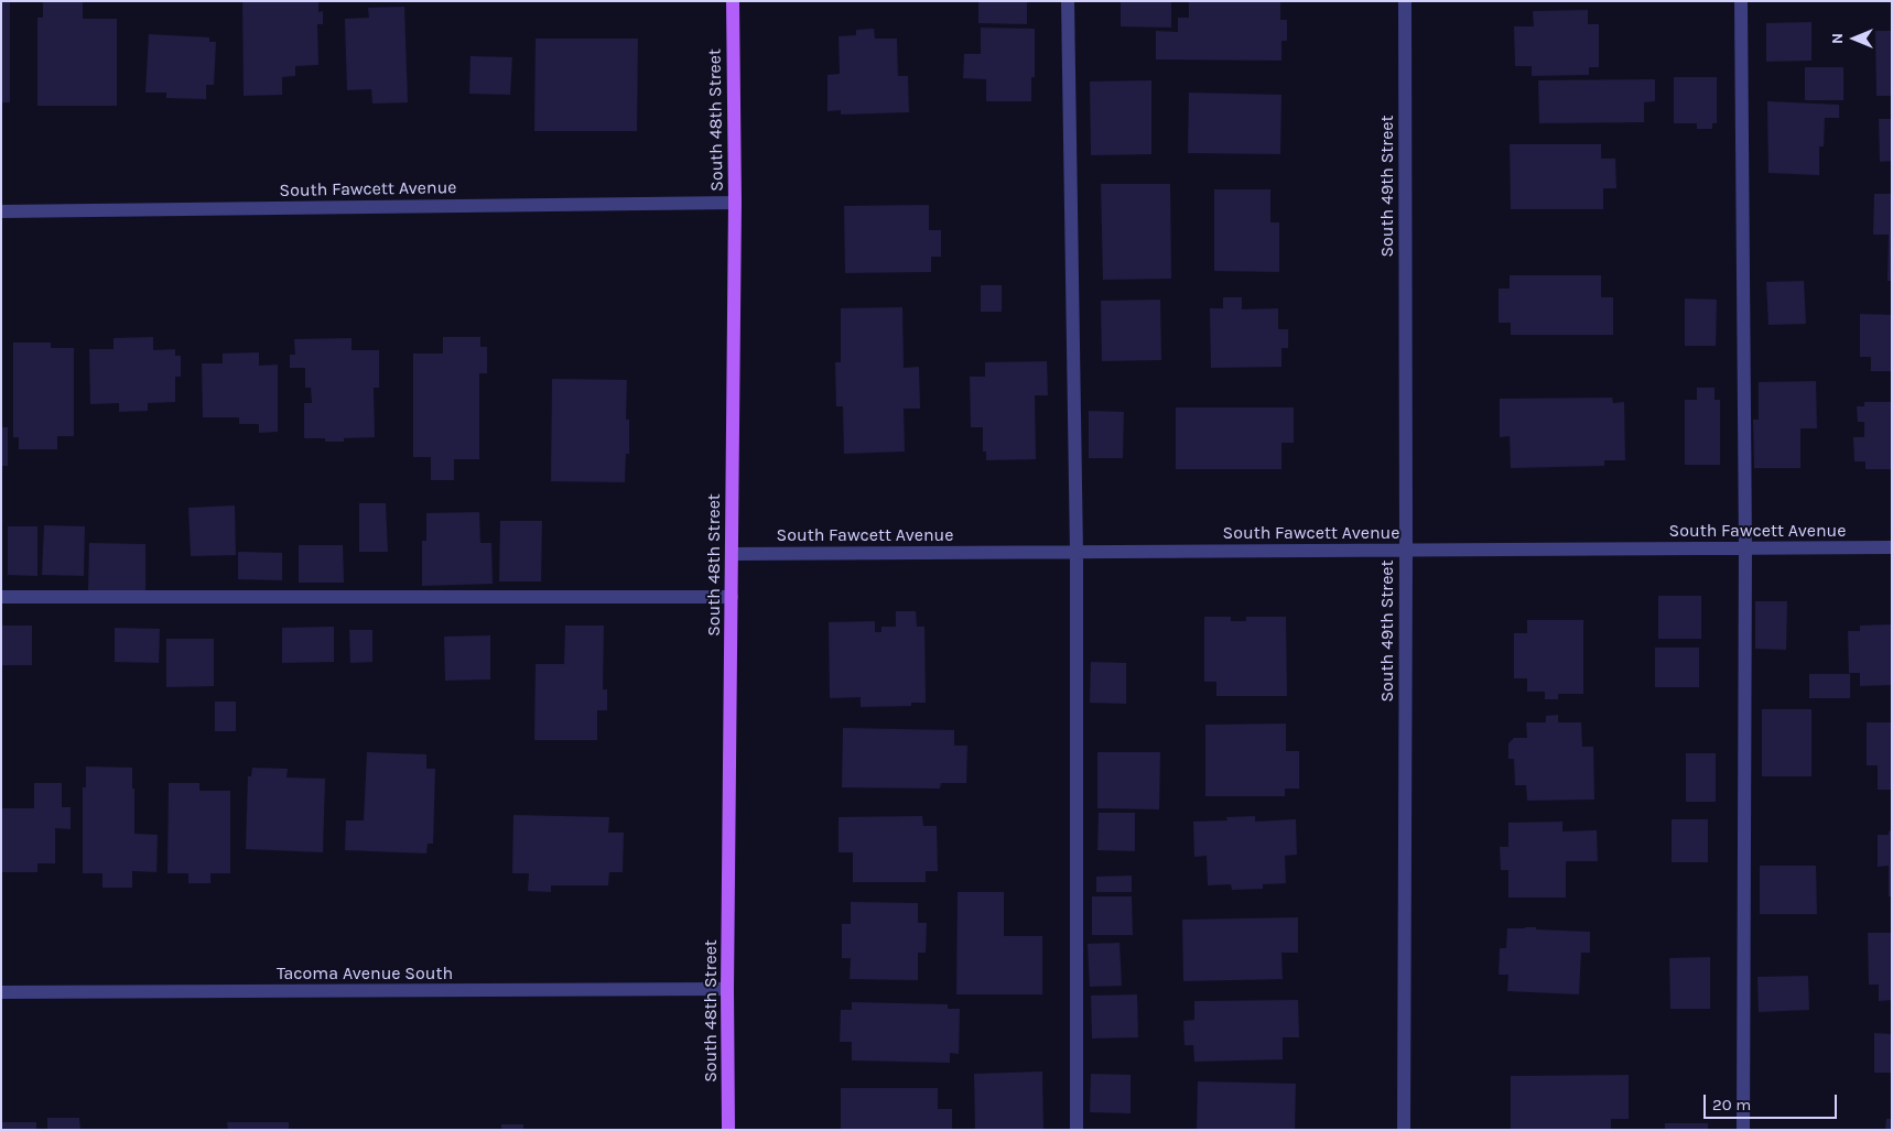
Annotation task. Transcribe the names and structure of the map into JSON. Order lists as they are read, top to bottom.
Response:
{
  "streets": {
    "main road": ["South 48th Street"],
    "street": ["South 49th Street", "South Fawcett Avenue", "Tacoma Avenue South"]
  },
  "crossings": [
    ["South 48th Street", "South Fawcett Avenue"],
    ["South 48th Street", "Tacoma Avenue South"],
    ["South 49th Street", "South Fawcett Avenue"]
  ],
  "scale_bar": "20 m",
  "north": "left"
}
